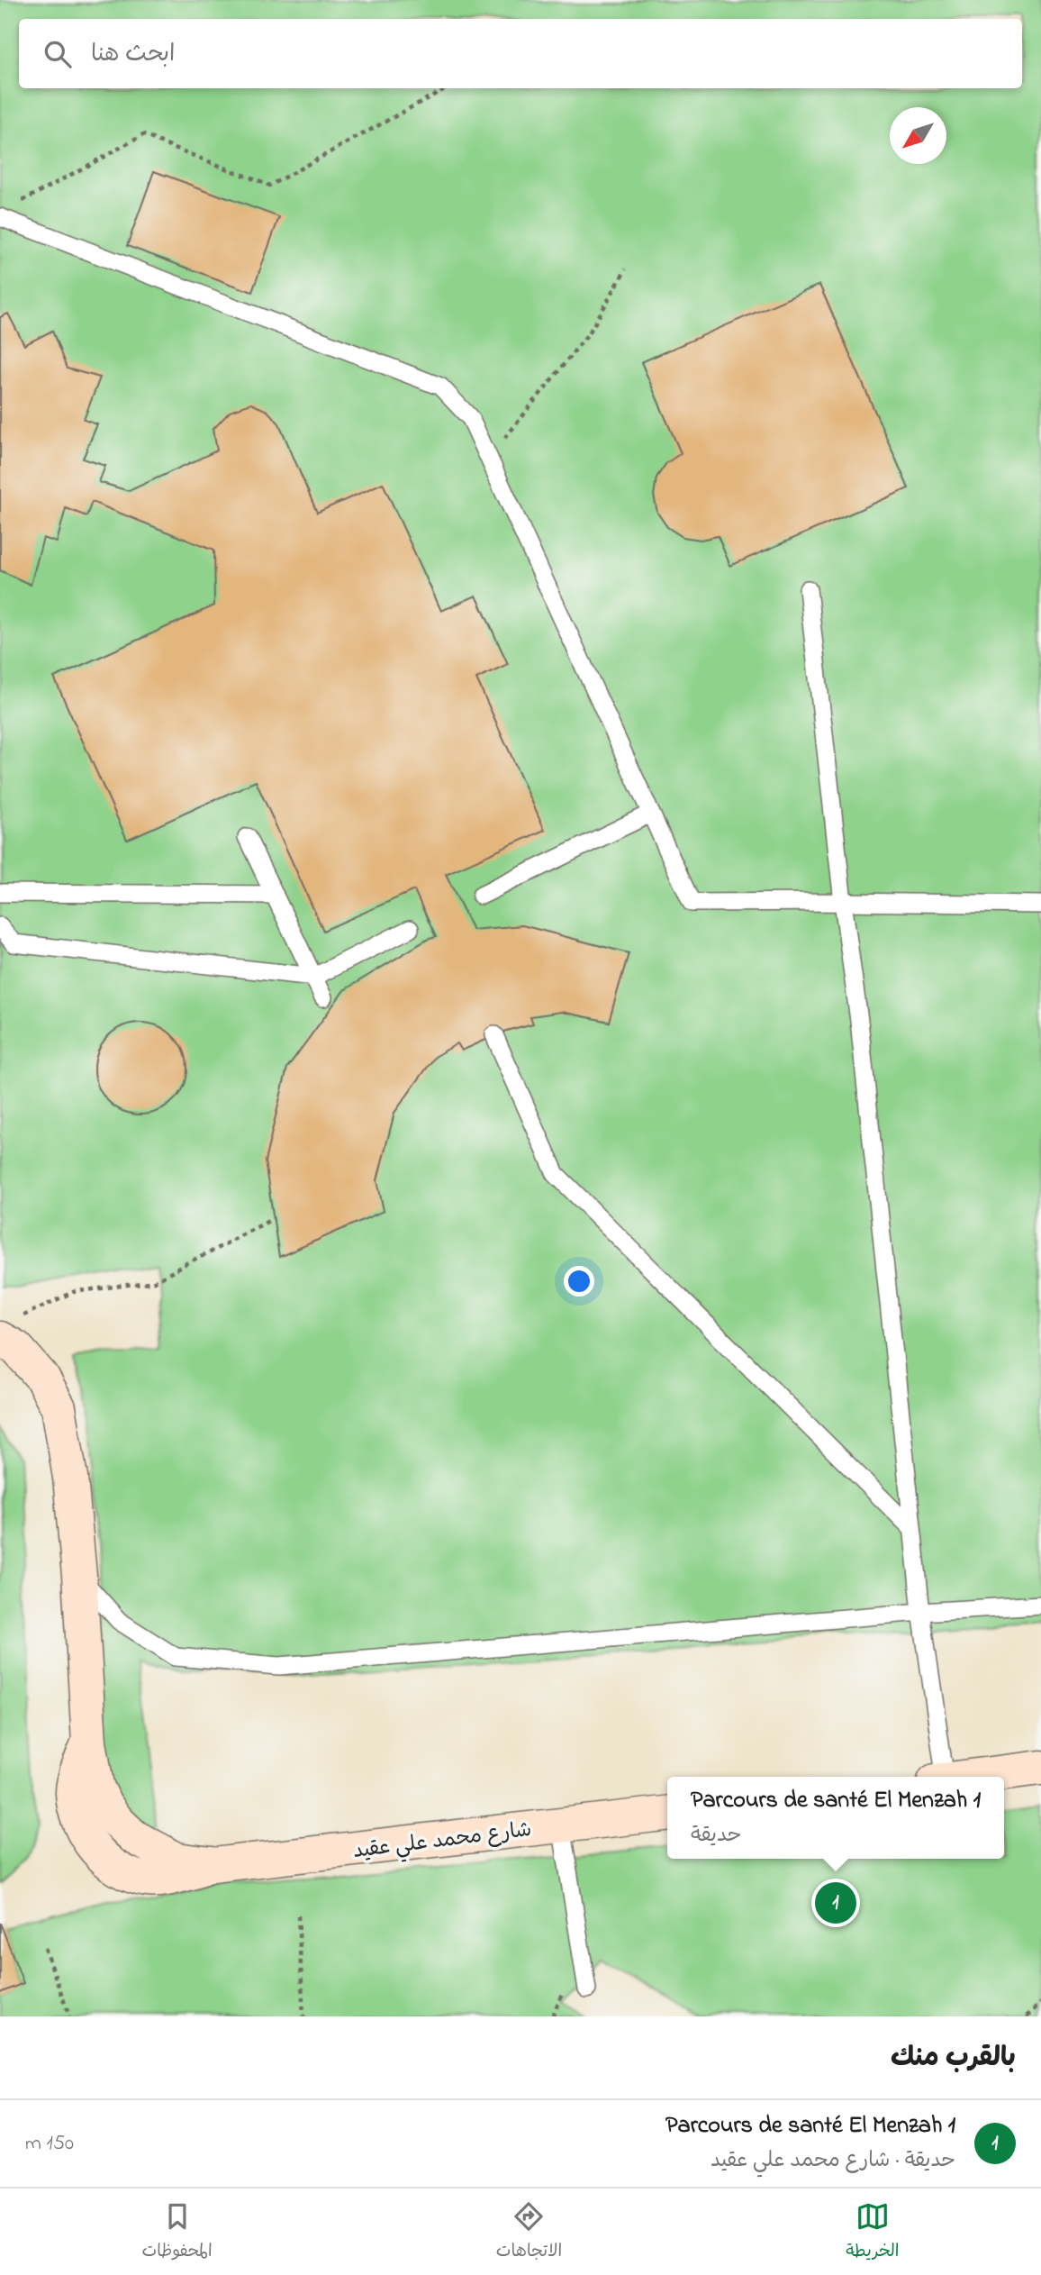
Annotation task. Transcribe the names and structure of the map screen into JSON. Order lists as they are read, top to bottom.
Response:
{
  "streets": {
    "street": ["شارع محمد علي عقيد"]
  },
  "north": "bottom left",
  "page": {
    "search": "ابحث هنا",
    "popup": ["Parcours de santé El Menzah 1", "حديقة"],
    "pins": "1",
    "heading": "بالقرب منك",
    "list": [
      {
        "mark": "1",
        "name": "Parcours de santé El Menzah 1",
        "note": "حديقة · شارع محمد علي عقيد",
        "value": "150 m"
      }
    ],
    "nav": ["الخريطة", "الاتجاهات", "المحفوظات"]
  }
}
